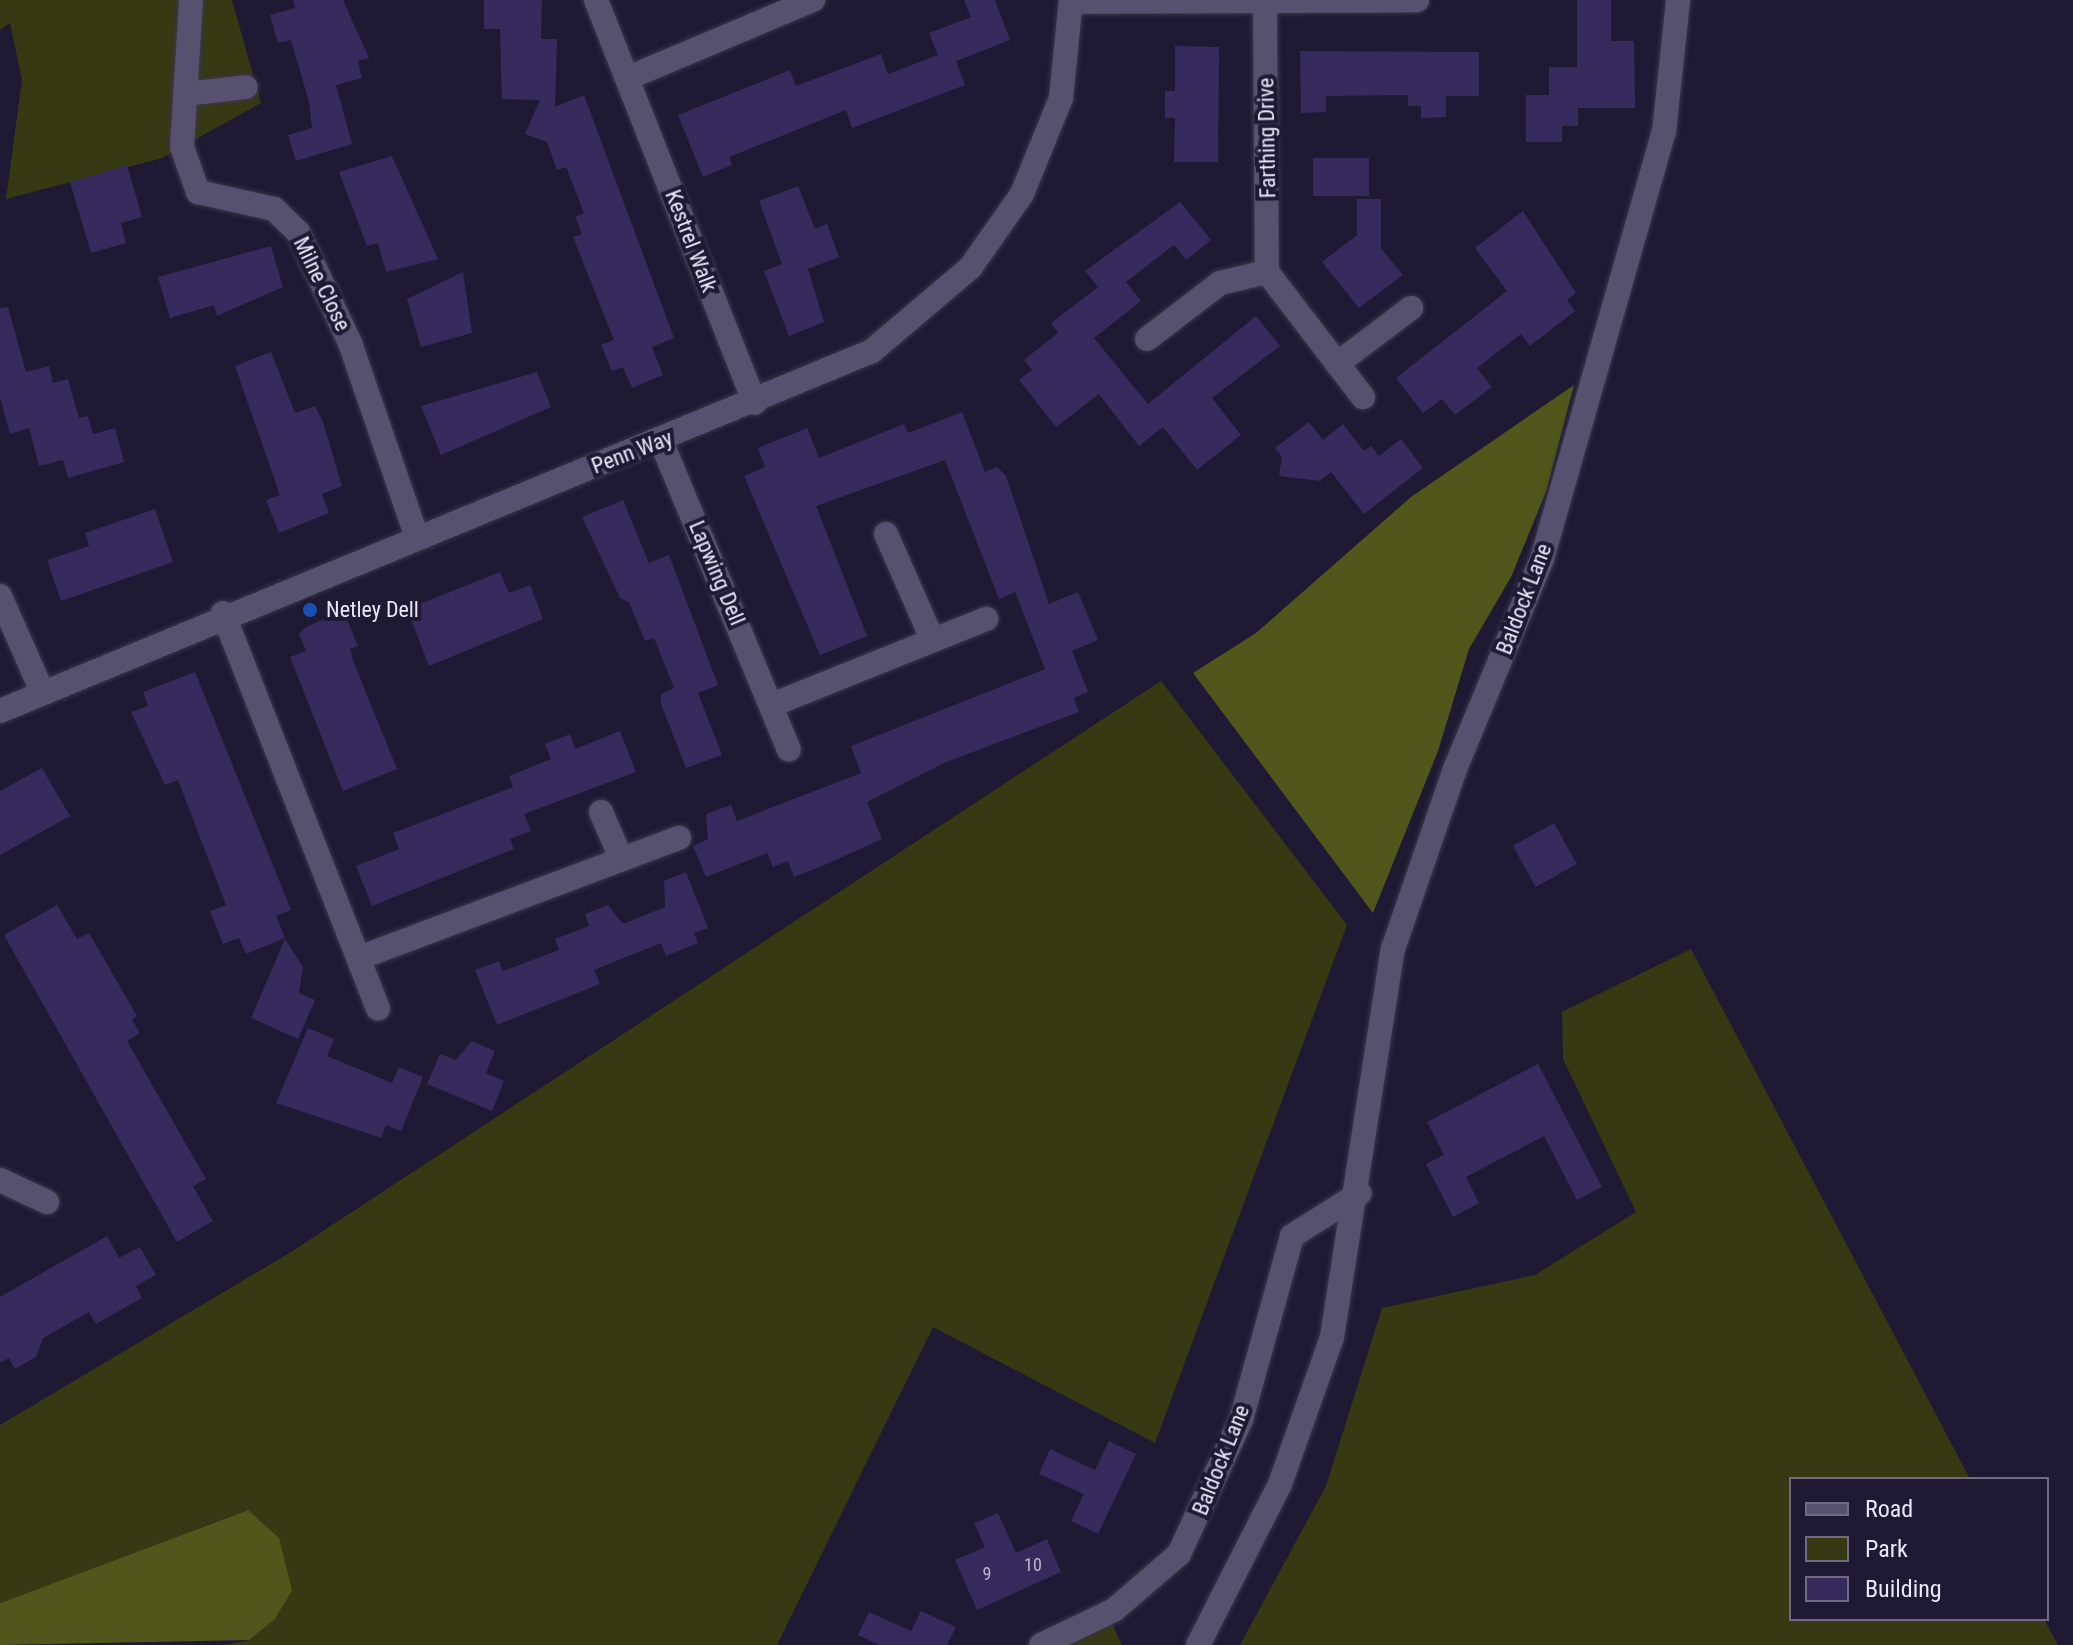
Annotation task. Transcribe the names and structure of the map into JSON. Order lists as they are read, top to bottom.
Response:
{
  "streets": {
    "street": [
      "Farthing Drive",
      "Kestrel Walk",
      "Milne Close",
      "Penn Way",
      "Lapwing Dell",
      "Baldock Lane"
    ]
  },
  "crossings": [
    ["Kestrel Walk", "Penn Way"],
    ["Milne Close", "Penn Way"],
    ["Penn Way", "Lapwing Dell"]
  ],
  "places": ["Netley Dell"],
  "house_numbers": ["10", "9"],
  "legend": ["Road", "Park", "Building"]
}
